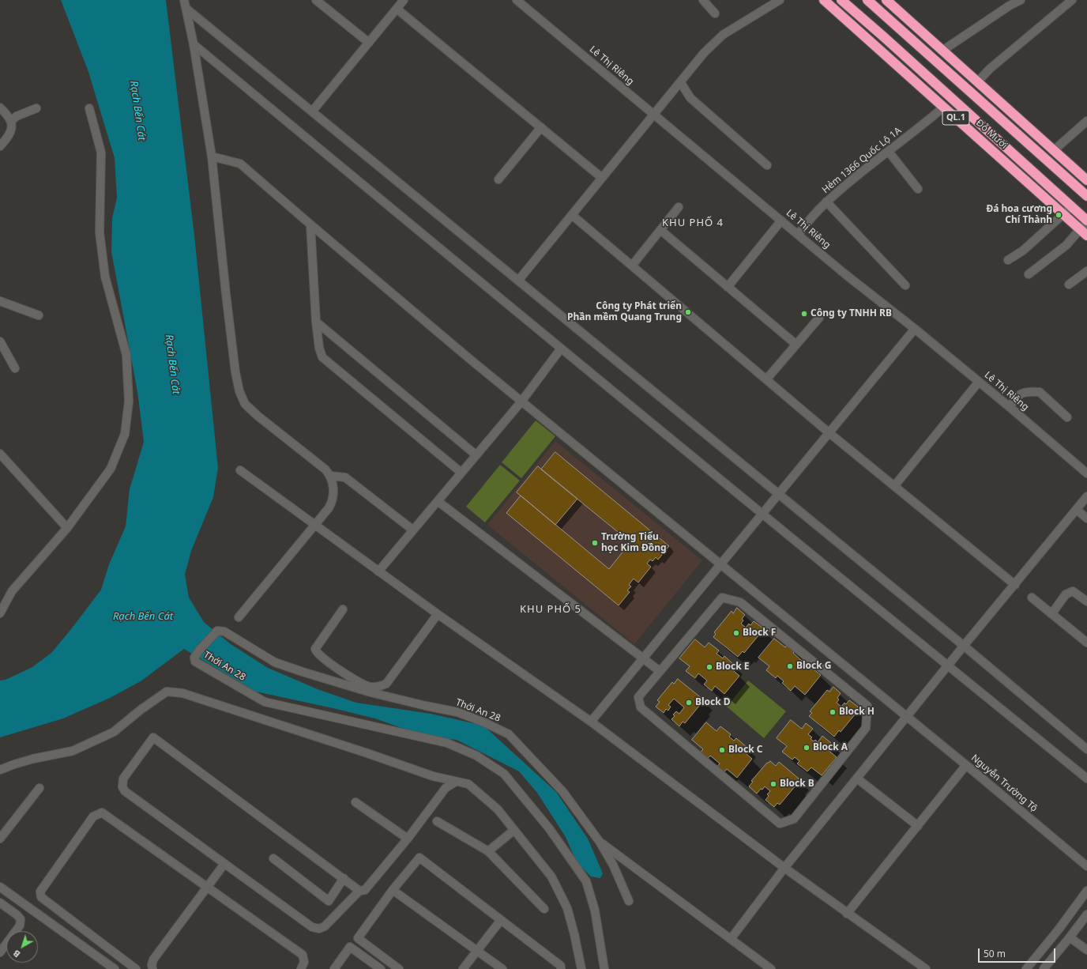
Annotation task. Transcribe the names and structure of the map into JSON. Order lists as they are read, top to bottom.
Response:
{
  "streets": {
    "highway": ["QL.1", "Đỗ Mười"],
    "street": [
      "Lê Thị Riêng",
      "Hẻm 1366 Quốc Lộ 1A",
      "Thới An 28",
      "Nguyễn Trường Tộ"
    ]
  },
  "crossings": [
    ["Lê Thị Riêng", "Hẻm 1366 Quốc Lộ 1A"],
    ["Đỗ Mười", "Hẻm 1366 Quốc Lộ 1A"]
  ],
  "districts": ["KHU PHỐ 4", "KHU PHỐ 5"],
  "water": ["Rạch Bến Cát"],
  "places": [
    "Đá hoa cương Chí Thành",
    "Công ty Phát triển Phần mềm Quang Trung",
    "Công ty TNHH RB",
    "Trường Tiểu học Kim Đồng",
    "Block F",
    "Block G",
    "Block E",
    "Block D",
    "Block H",
    "Block A",
    "Block C",
    "Block B"
  ],
  "scale_bar": "50 m",
  "north": "bottom left"
}
